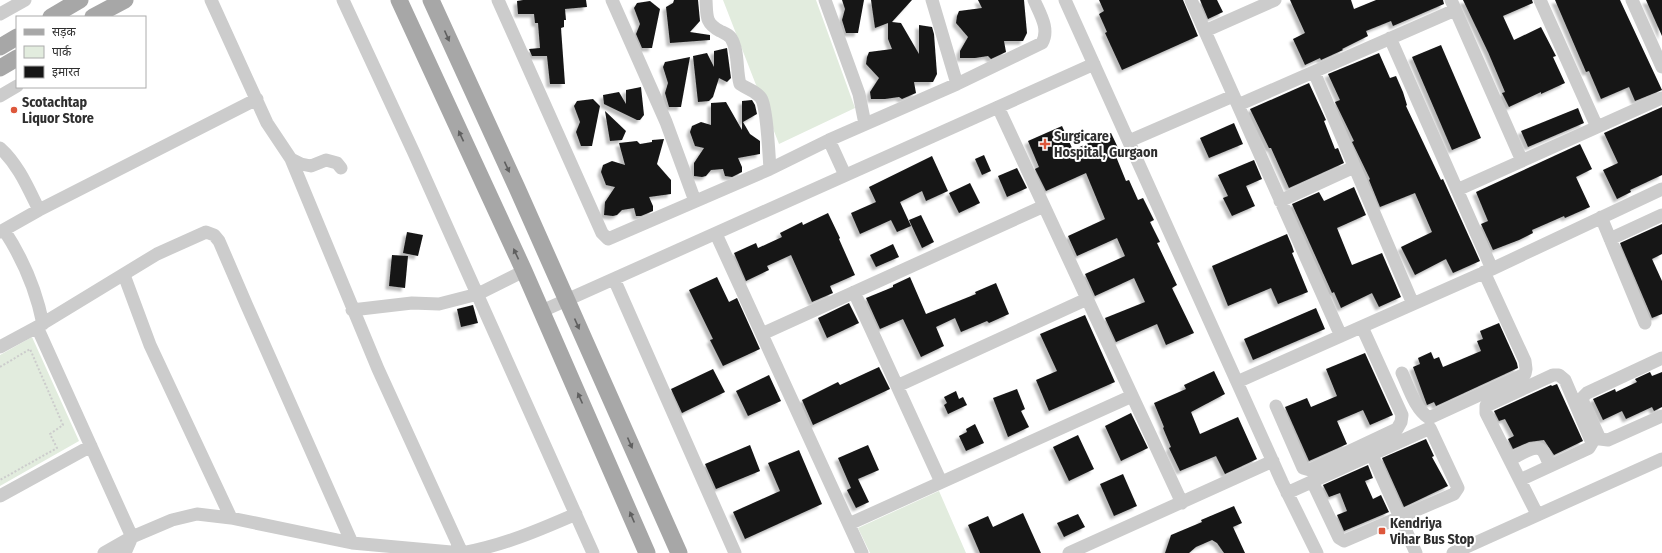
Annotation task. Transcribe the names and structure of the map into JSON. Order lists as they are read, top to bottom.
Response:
{
  "places": {
    "other": ["Scotachtap Liquor Store"],
    "health": ["Surgicare Hospital, Gurgaon"],
    "transit": ["Kendriya Vihar Bus Stop"]
  },
  "legend": ["सड़क", "पार्क", "इमारत"]
}
